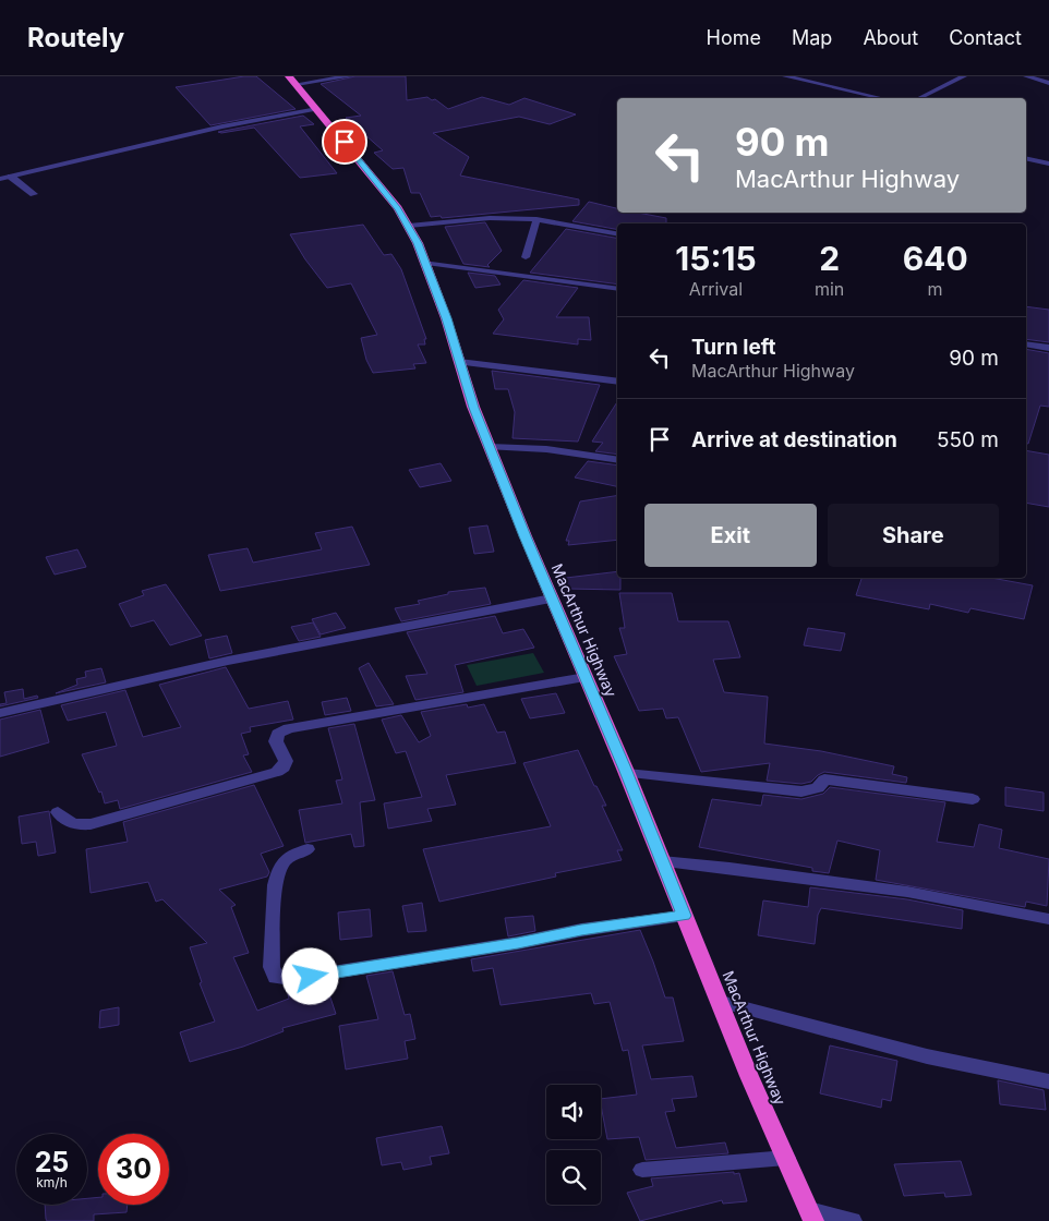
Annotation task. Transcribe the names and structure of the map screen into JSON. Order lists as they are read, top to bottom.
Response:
{
  "streets": {
    "highway": ["MacArthur Highway"]
  },
  "page": {
    "header": "Routely",
    "nav": [
      "Home",
      "Map",
      "About",
      "Contact"
    ],
    "turn": ["90 m", "MacArthur Highway"],
    "eta": [
      "15:15",
      "Arrival",
      "2",
      "min",
      "640",
      "m"
    ],
    "list": [
      {
        "name": "Turn left",
        "note": "MacArthur Highway",
        "value": "90 m"
      },
      {
        "name": "Arrive at destination",
        "value": "550 m"
      }
    ],
    "buttons": ["Exit", "Share"],
    "speed": "25 km/h",
    "limit": "30"
  }
}
